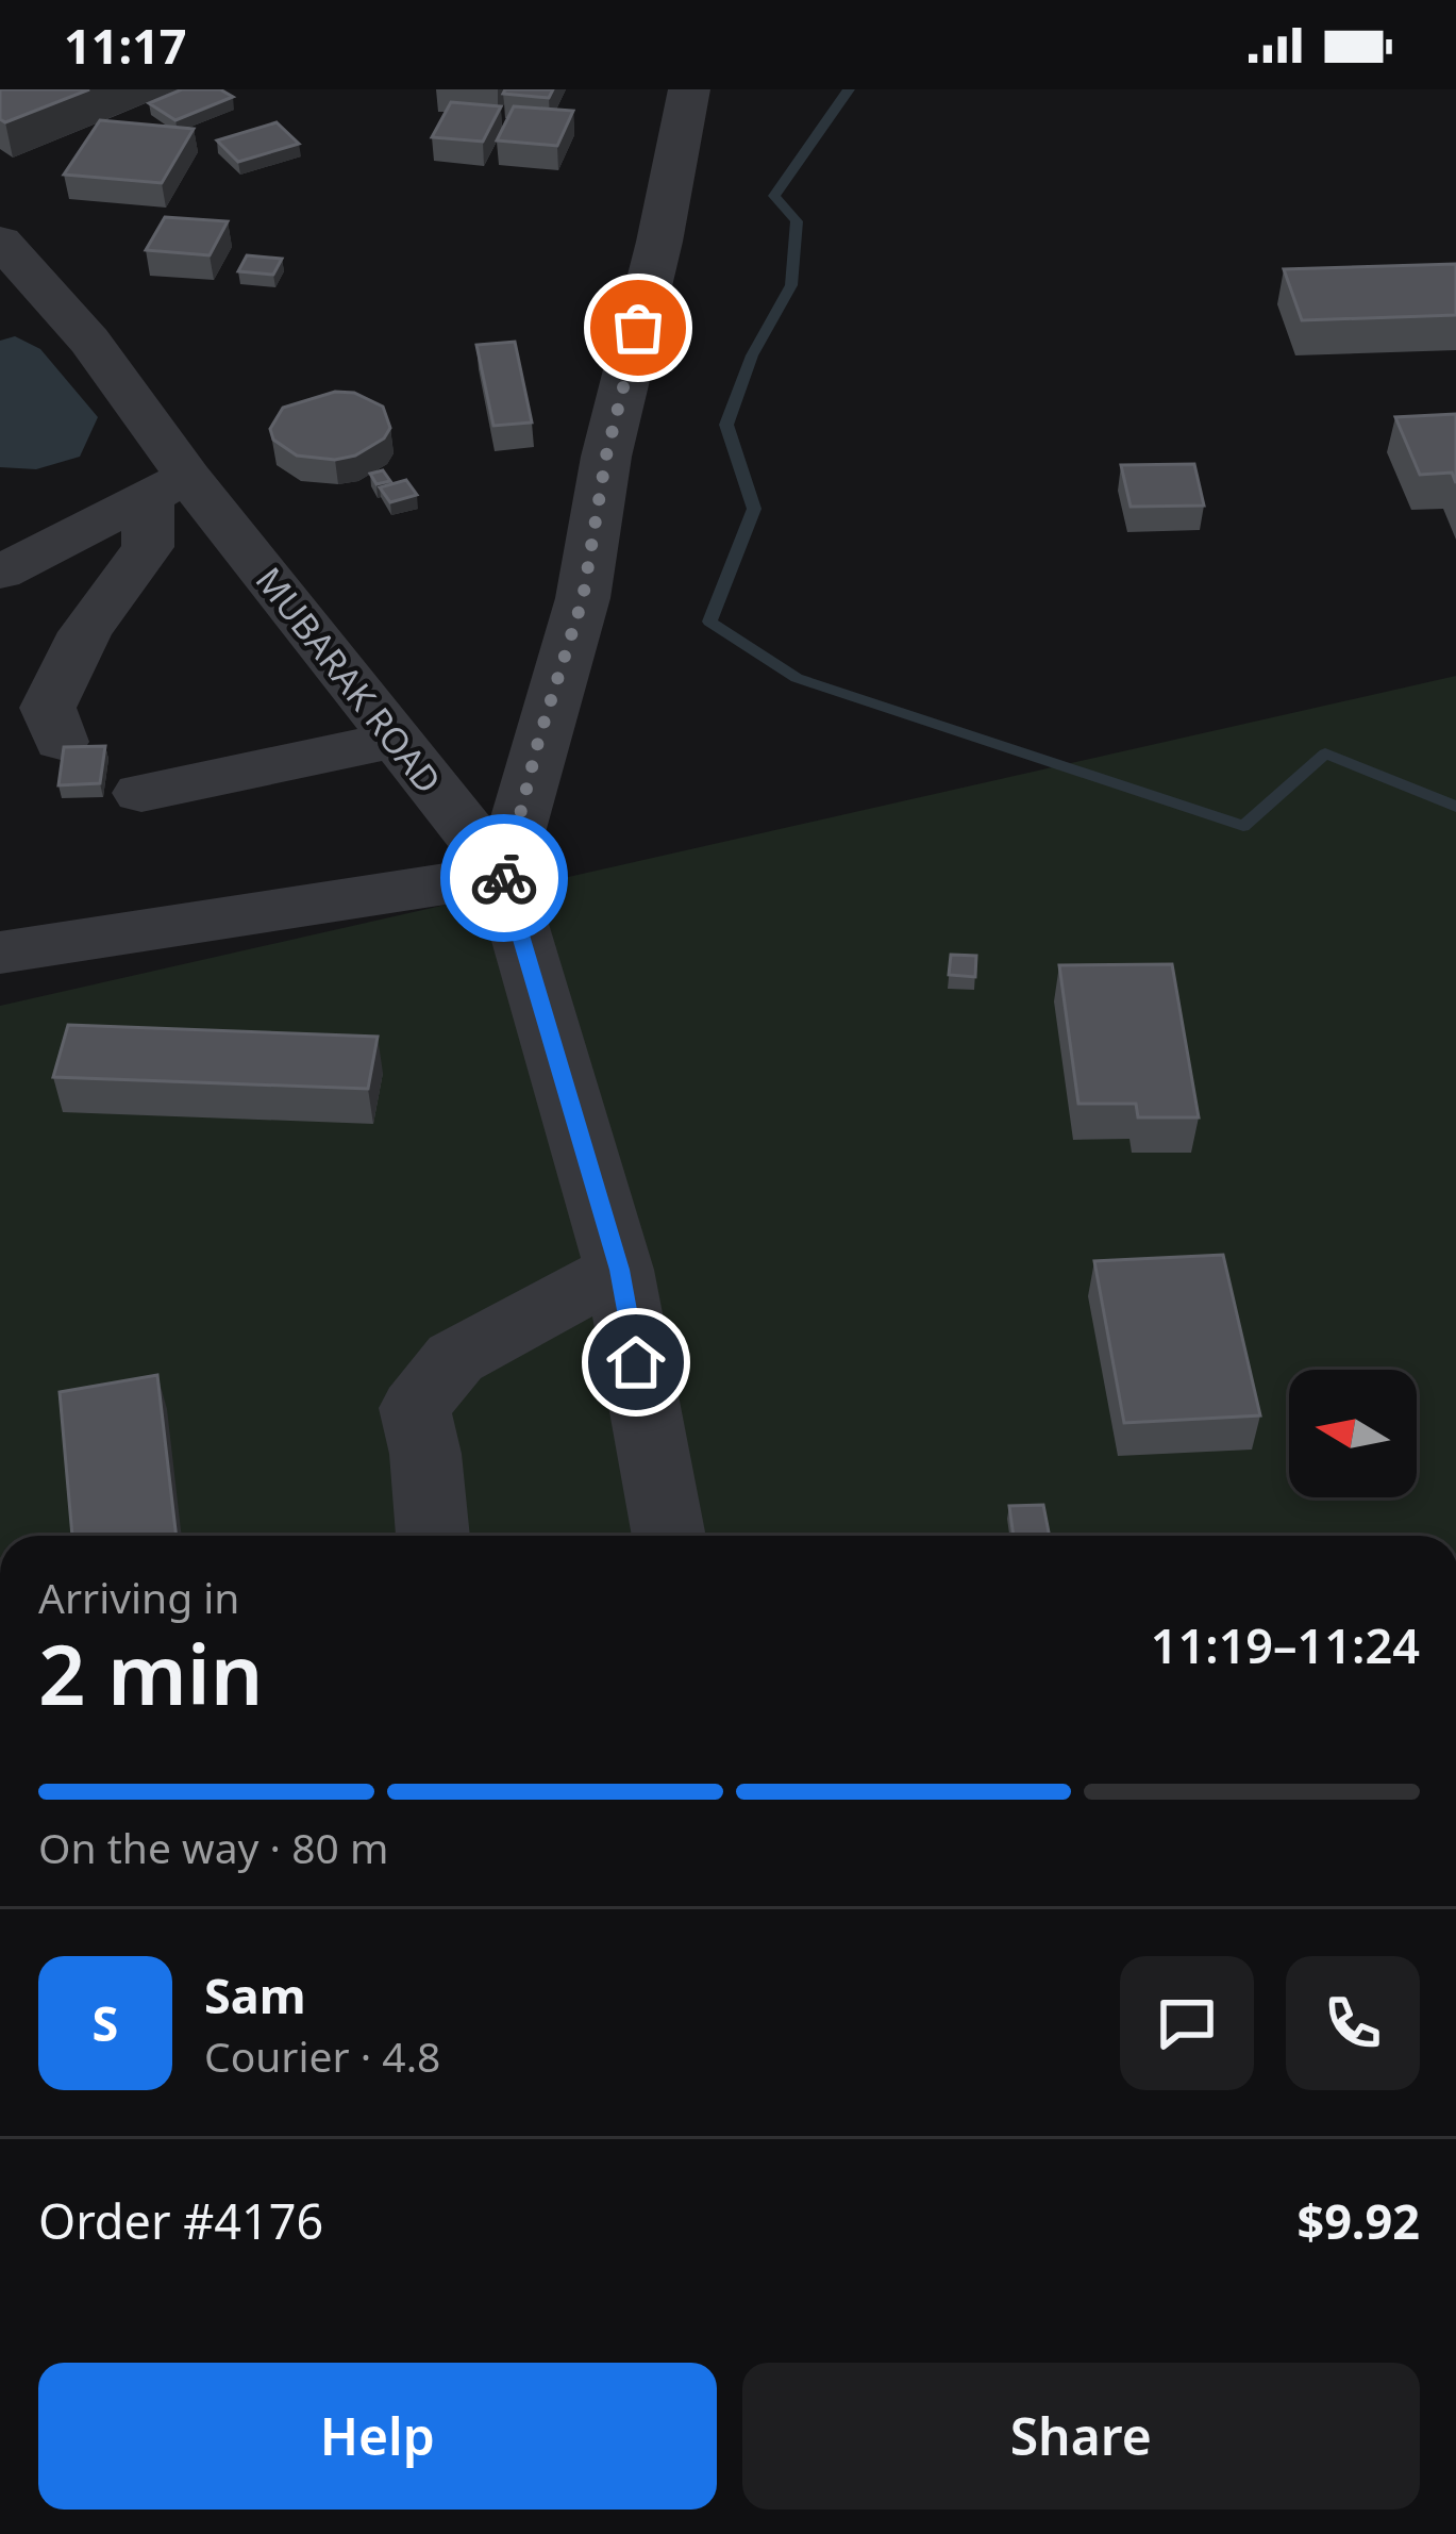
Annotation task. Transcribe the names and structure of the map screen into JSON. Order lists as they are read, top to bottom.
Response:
{
  "streets": {
    "street": ["MUBARAK ROAD"]
  },
  "north": "left",
  "page": {
    "status": "11:17",
    "heading": ["2 min", "Arriving in", "11:19–11:24"],
    "panel": [
      "Sam",
      "Courier · 4.8",
      "Order #4176",
      "$9.92"
    ],
    "bar": "On the way · 80 m",
    "round": "S",
    "buttons": ["Help", "Share"]
  }
}
